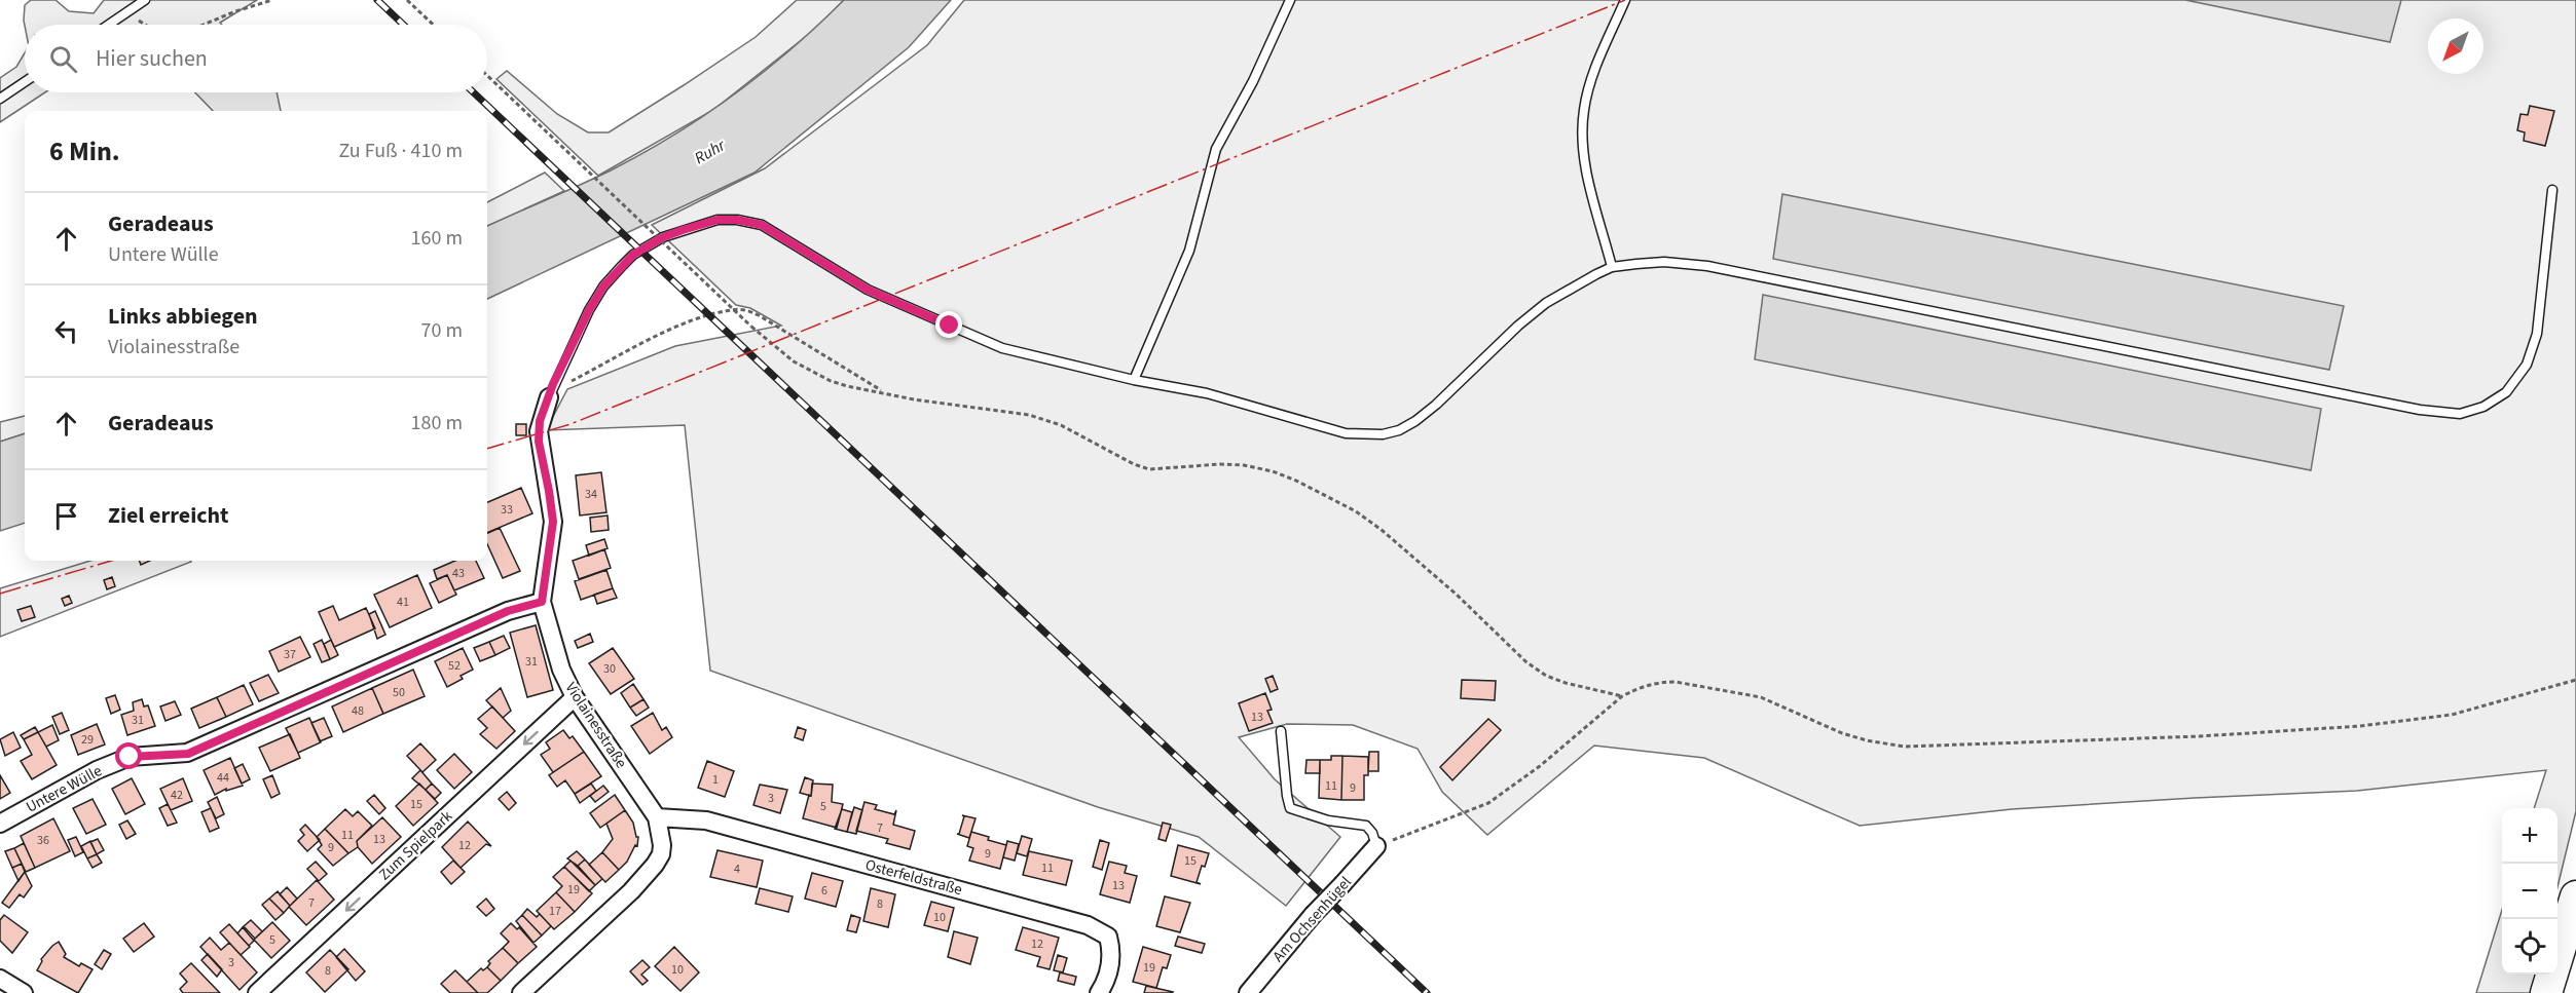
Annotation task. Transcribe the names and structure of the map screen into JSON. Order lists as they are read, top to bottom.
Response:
{
  "streets": {
    "street": [
      "Violainesstraße",
      "Untere Wülle",
      "Zum Spielpark",
      "Osterfeldstraße",
      "Am Ochsenhügel"
    ]
  },
  "crossings": [
    ["Violainesstraße", "Untere Wülle"],
    ["Violainesstraße", "Zum Spielpark"],
    ["Violainesstraße", "Osterfeldstraße"]
  ],
  "one_way": ["Zum Spielpark"],
  "water": ["Ruhr"],
  "house_numbers": [
    "34",
    "33",
    "43",
    "41",
    "37",
    "31",
    "52",
    "30",
    "50",
    "48",
    "13",
    "31",
    "29",
    "44",
    "1",
    "11",
    "9",
    "42",
    "3",
    "15",
    "5",
    "7",
    "11",
    "13",
    "36",
    "12",
    "9",
    "9",
    "15",
    "11",
    "4",
    "13",
    "19",
    "6",
    "7",
    "8",
    "17",
    "10",
    "5",
    "12",
    "3",
    "19",
    "10",
    "8"
  ],
  "north": "bottom left",
  "page": {
    "search": "Hier suchen",
    "heading": ["6 Min.", "Zu Fuß · 410 m"],
    "list": [
      ["Geradeaus", "Untere Wülle", "160 m"],
      ["Links abbiegen", "Violainesstraße", "70 m"],
      ["Geradeaus", "180 m"],
      "Ziel erreicht"
    ],
    "map_buttons": ["+", "−"]
  }
}
